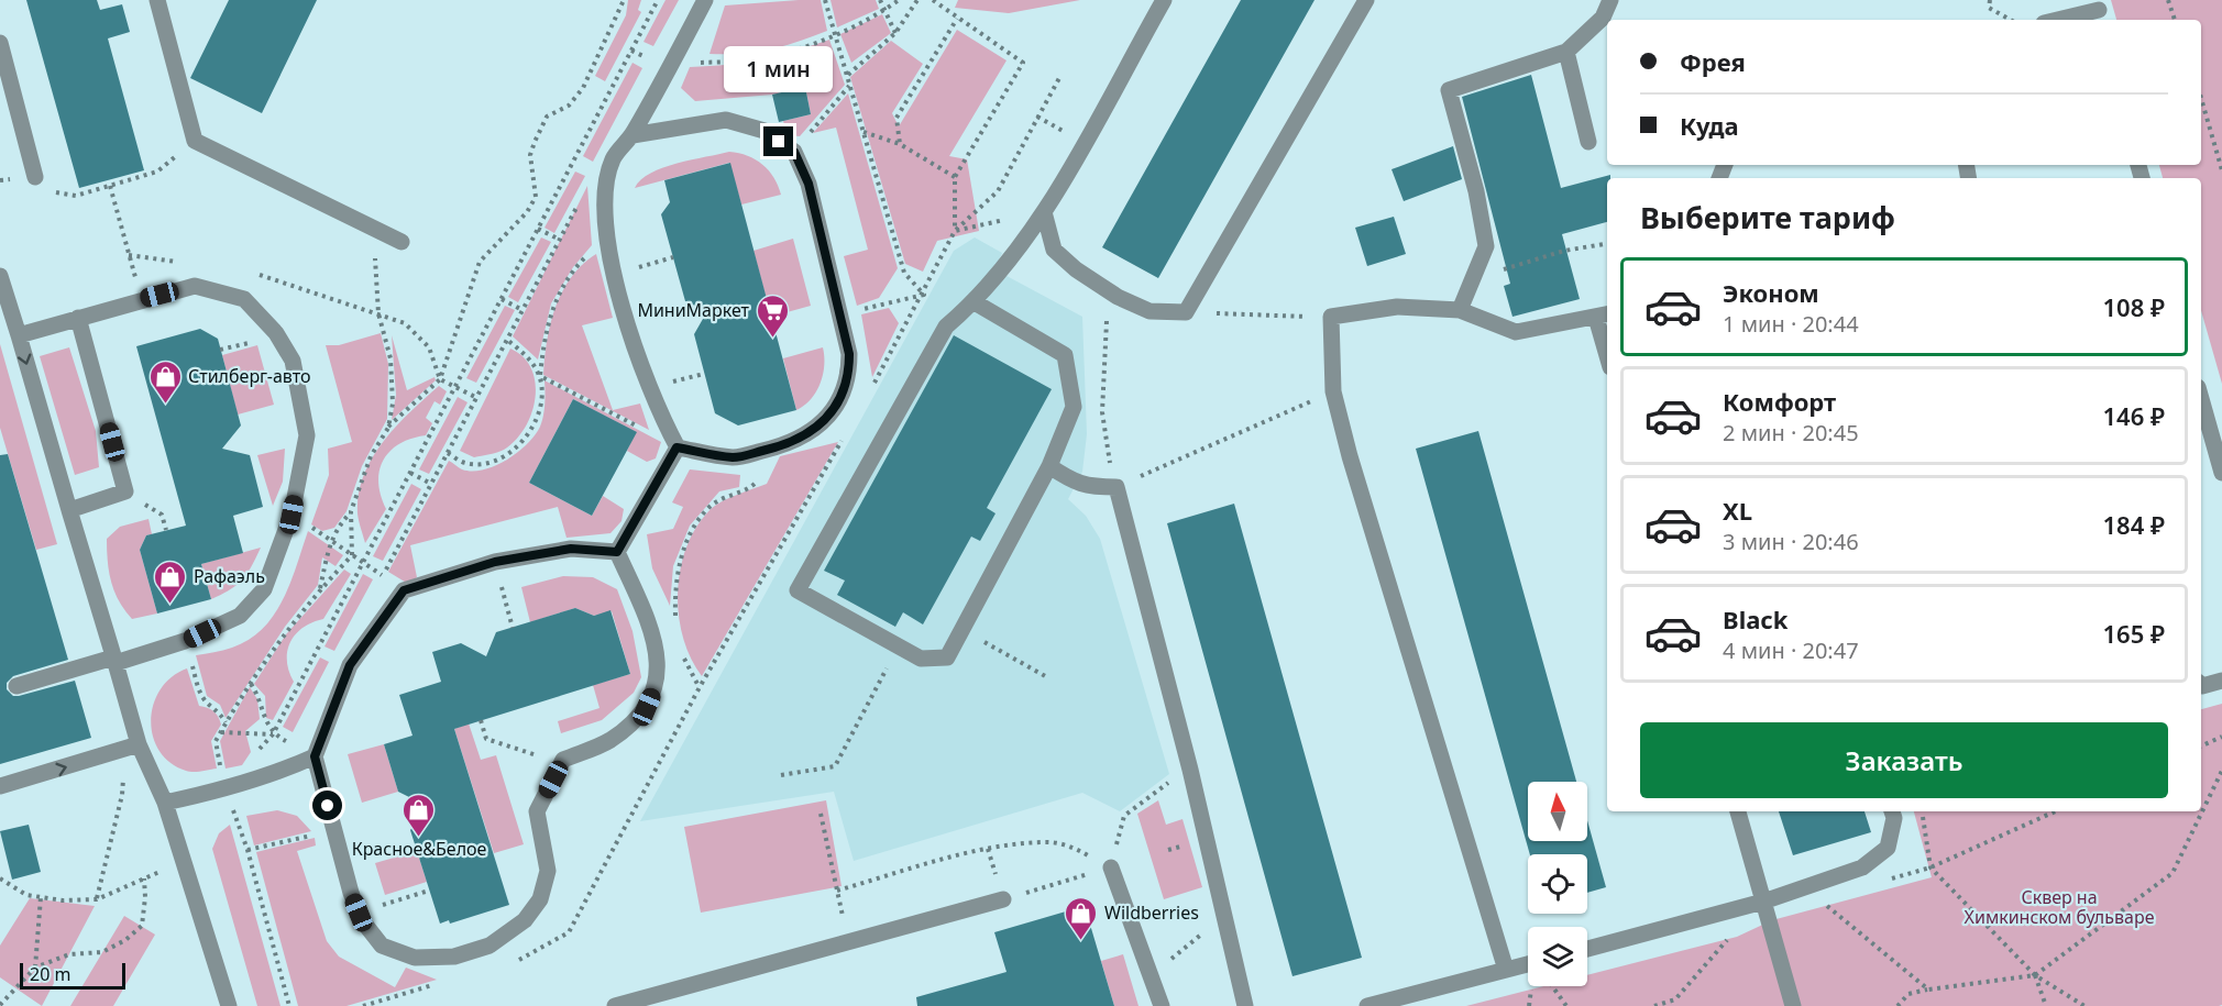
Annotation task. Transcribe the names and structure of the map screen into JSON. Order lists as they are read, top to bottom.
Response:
{
  "parks": ["Сквер на Химкинском бульваре"],
  "places": {
    "supermarket": ["МиниМаркет"],
    "shop": [
      "Стилберг-авто",
      "Рафаэль",
      "Красное&Белое",
      "Wildberries"
    ]
  },
  "scale_bar": "20 m",
  "north": "top",
  "page": {
    "banner": ["Фрея", "Куда"],
    "bubble": "1 мин",
    "heading": "Выберите тариф",
    "list": [
      {
        "name": "Эконом",
        "note": "1 мин · 20:44",
        "value": "108 ₽"
      },
      {
        "name": "Комфорт",
        "note": "2 мин · 20:45",
        "value": "146 ₽"
      },
      {
        "name": "XL",
        "note": "3 мин · 20:46",
        "value": "184 ₽"
      },
      {
        "name": "Black",
        "note": "4 мин · 20:47",
        "value": "165 ₽"
      }
    ],
    "buttons": "Заказать",
    "scale": "20 m"
  }
}
